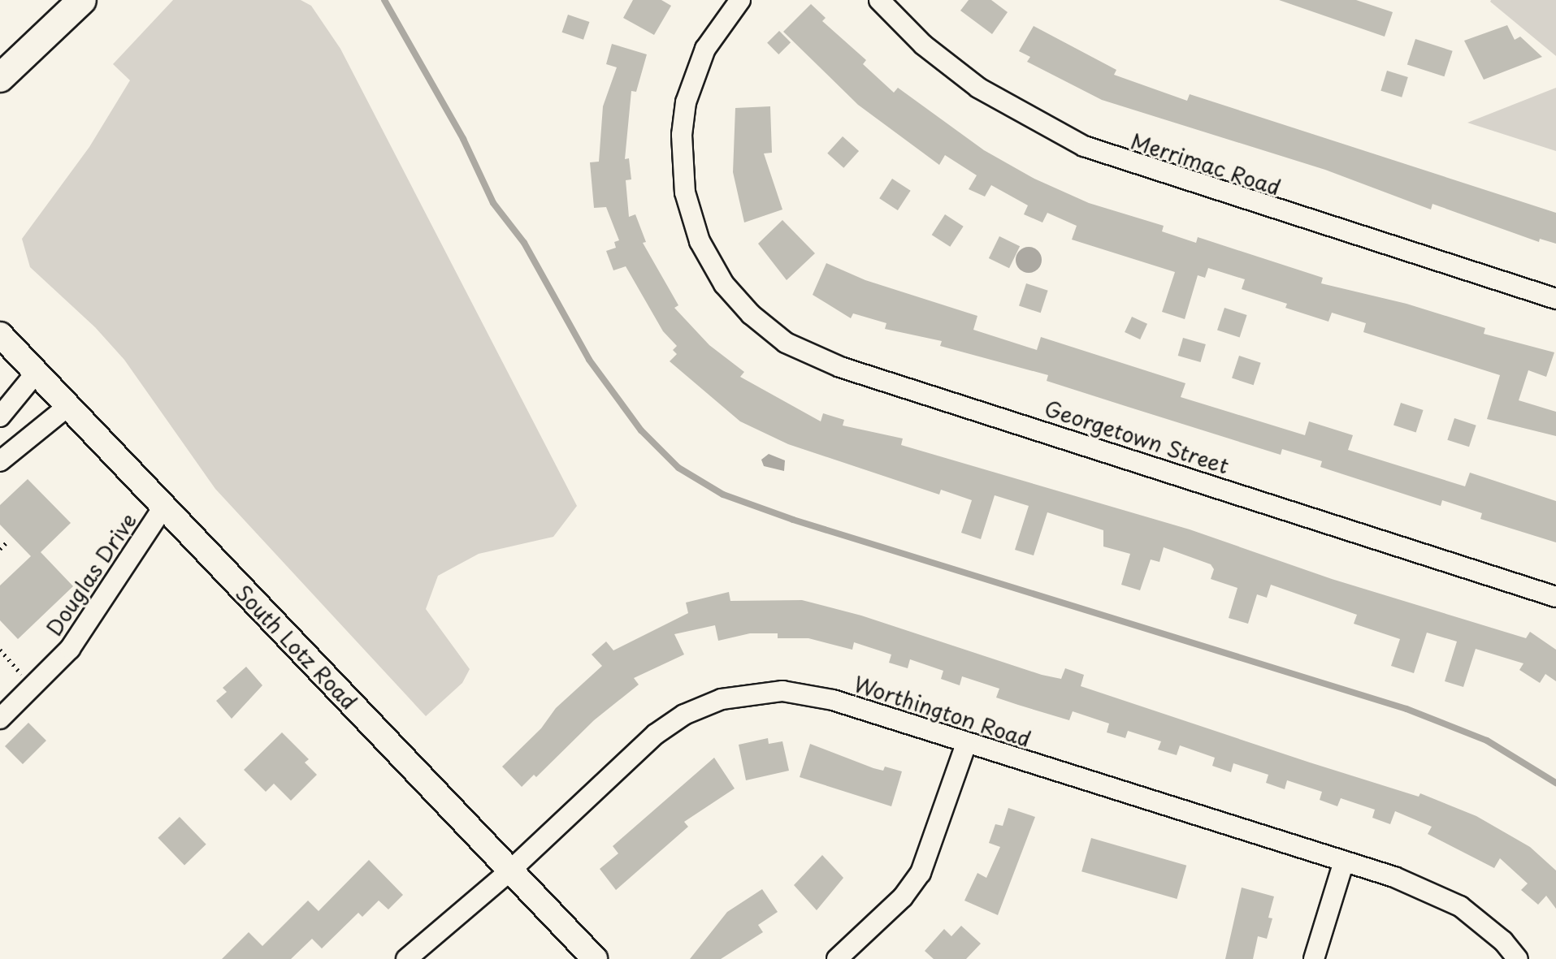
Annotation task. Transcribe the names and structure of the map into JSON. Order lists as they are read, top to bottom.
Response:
{
  "streets": {
    "street": [
      "Merrimac Road",
      "Georgetown Street",
      "Douglas Drive",
      "South Lotz Road",
      "Worthington Road"
    ]
  },
  "crossings": [
    ["Douglas Drive", "South Lotz Road"],
    ["South Lotz Road", "Worthington Road"]
  ]
}
